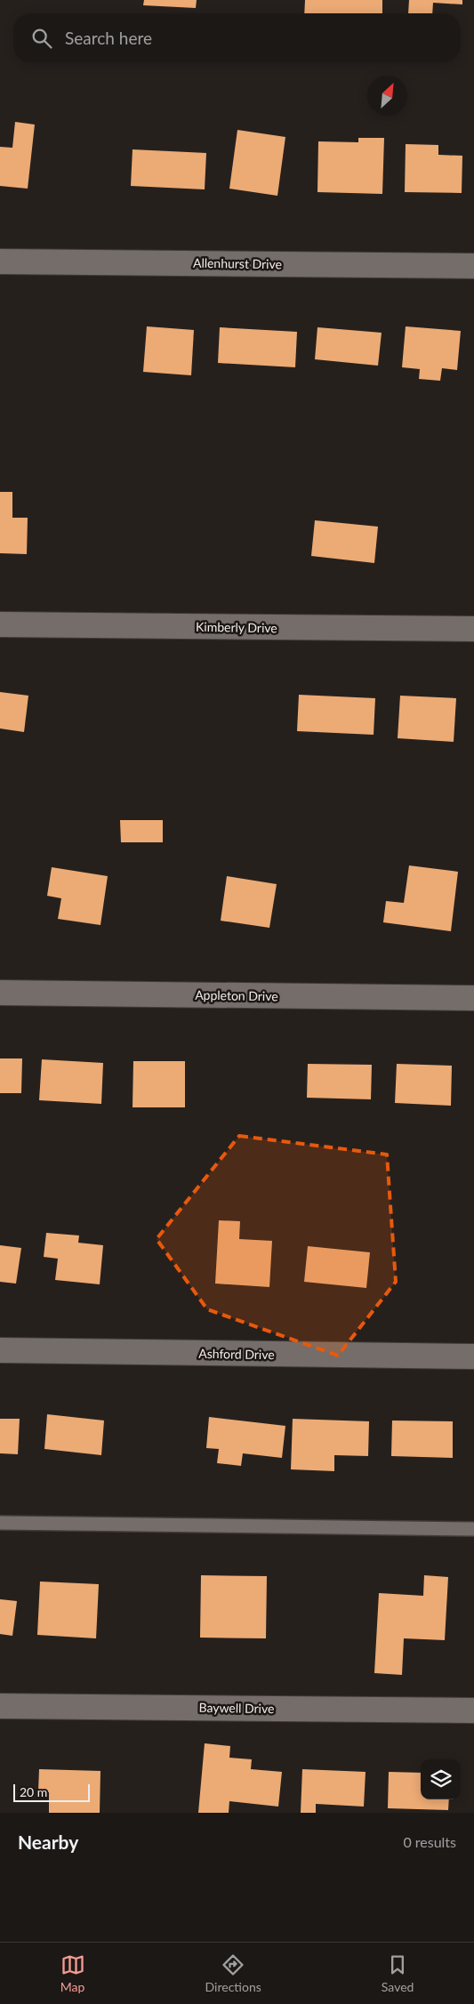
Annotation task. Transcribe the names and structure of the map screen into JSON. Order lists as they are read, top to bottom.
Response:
{
  "streets": {
    "street": [
      "Allenhurst Drive",
      "Kimberly Drive",
      "Appleton Drive",
      "Ashford Drive",
      "Baywell Drive"
    ]
  },
  "scale_bar": "20 m",
  "north": "top right",
  "page": {
    "search": "Search here",
    "scale": "20 m",
    "heading": ["Nearby", "0 results"],
    "nav": ["Map", "Directions", "Saved"]
  }
}
